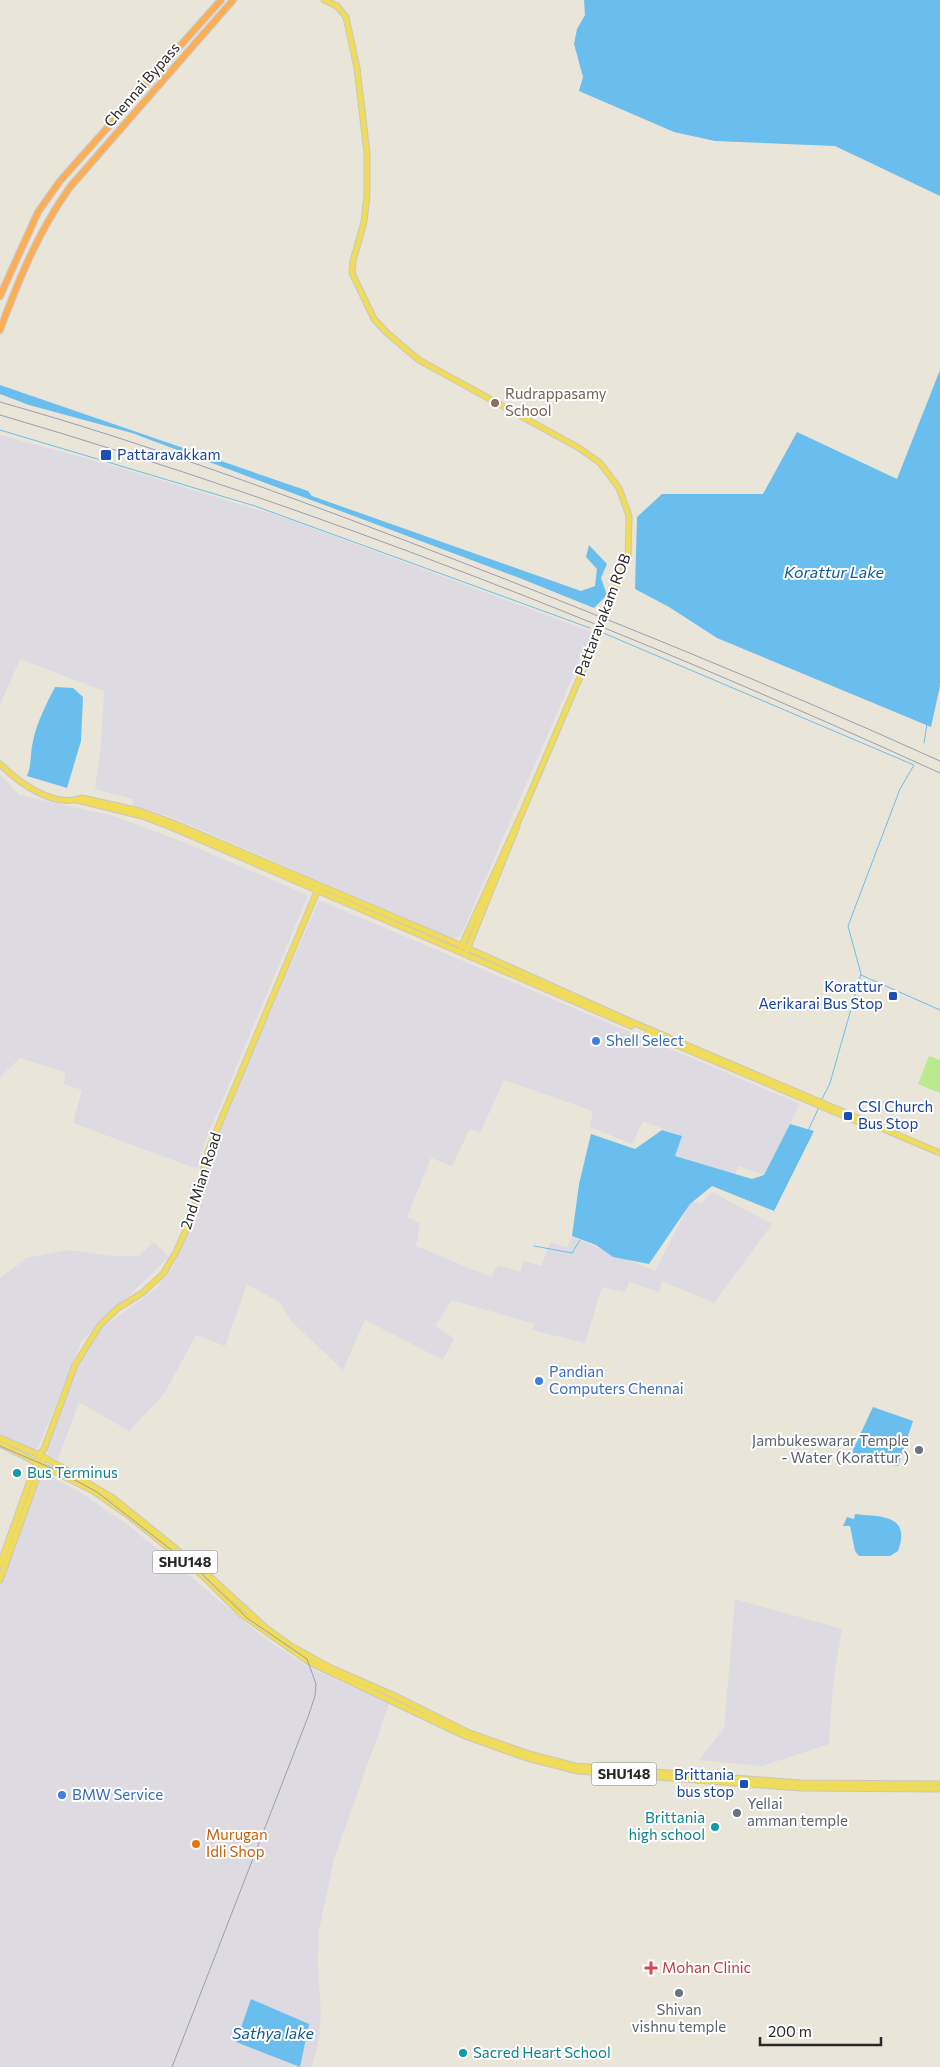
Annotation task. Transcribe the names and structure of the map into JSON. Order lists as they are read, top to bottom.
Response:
{
  "streets": {
    "highway": ["Chennai Bypass"],
    "main road": ["Pattaravakam ROB", "2nd Mian Road", "SHU148"]
  },
  "crossings": [
    ["2nd Mian Road", "SHU148"]
  ],
  "water": ["Korattur Lake", "Sathya lake"],
  "places": {
    "other": [
      "Rudrappasamy School",
      "Shell Select",
      "Pandian Computers Chennai",
      "Jambukeswarar Temple - Water (Korattur )",
      "Bus Terminus",
      "BMW Service",
      "Yellai amman temple",
      "Brittania high school",
      "Murugan Idli Shop",
      "Shivan vishnu temple",
      "Sacred Heart School"
    ],
    "transit": [
      "Pattaravakkam",
      "Korattur Aerikarai Bus Stop",
      "CSI Church Bus Stop",
      "Brittania bus stop"
    ],
    "health": ["Mohan Clinic"]
  },
  "scale_bar": "200 m"
}
